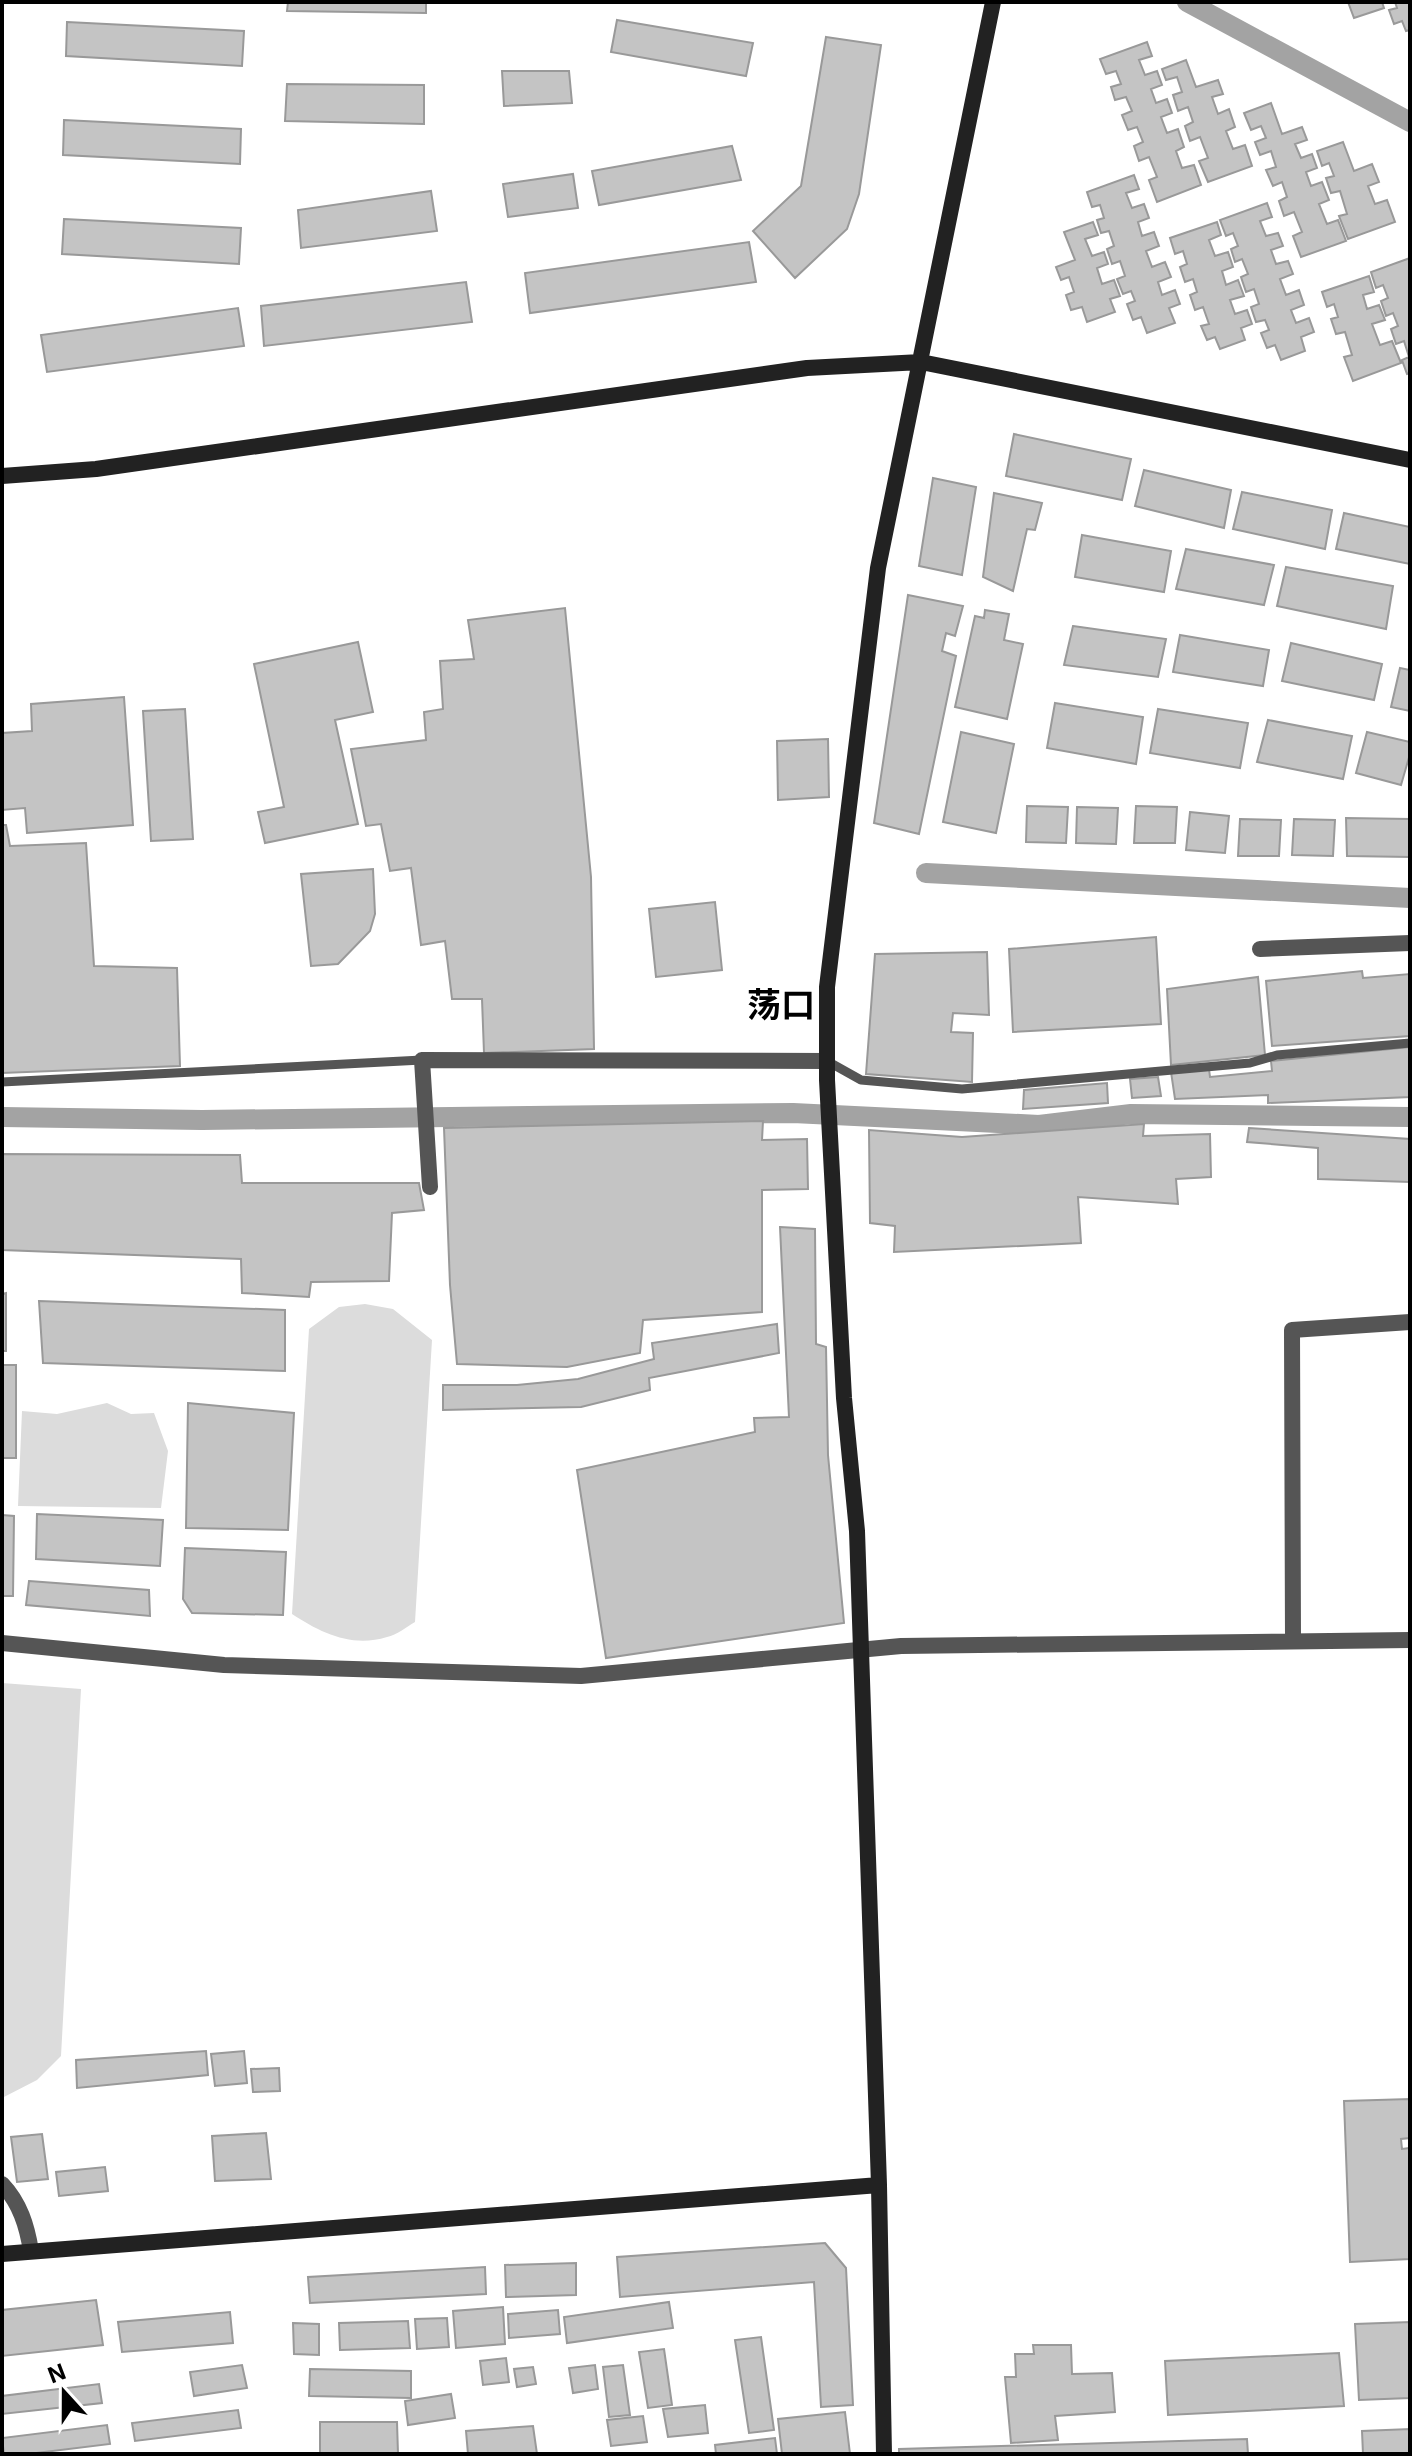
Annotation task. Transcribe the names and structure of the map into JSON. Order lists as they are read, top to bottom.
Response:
{
  "districts": ["荡口"],
  "north": "top"
}
